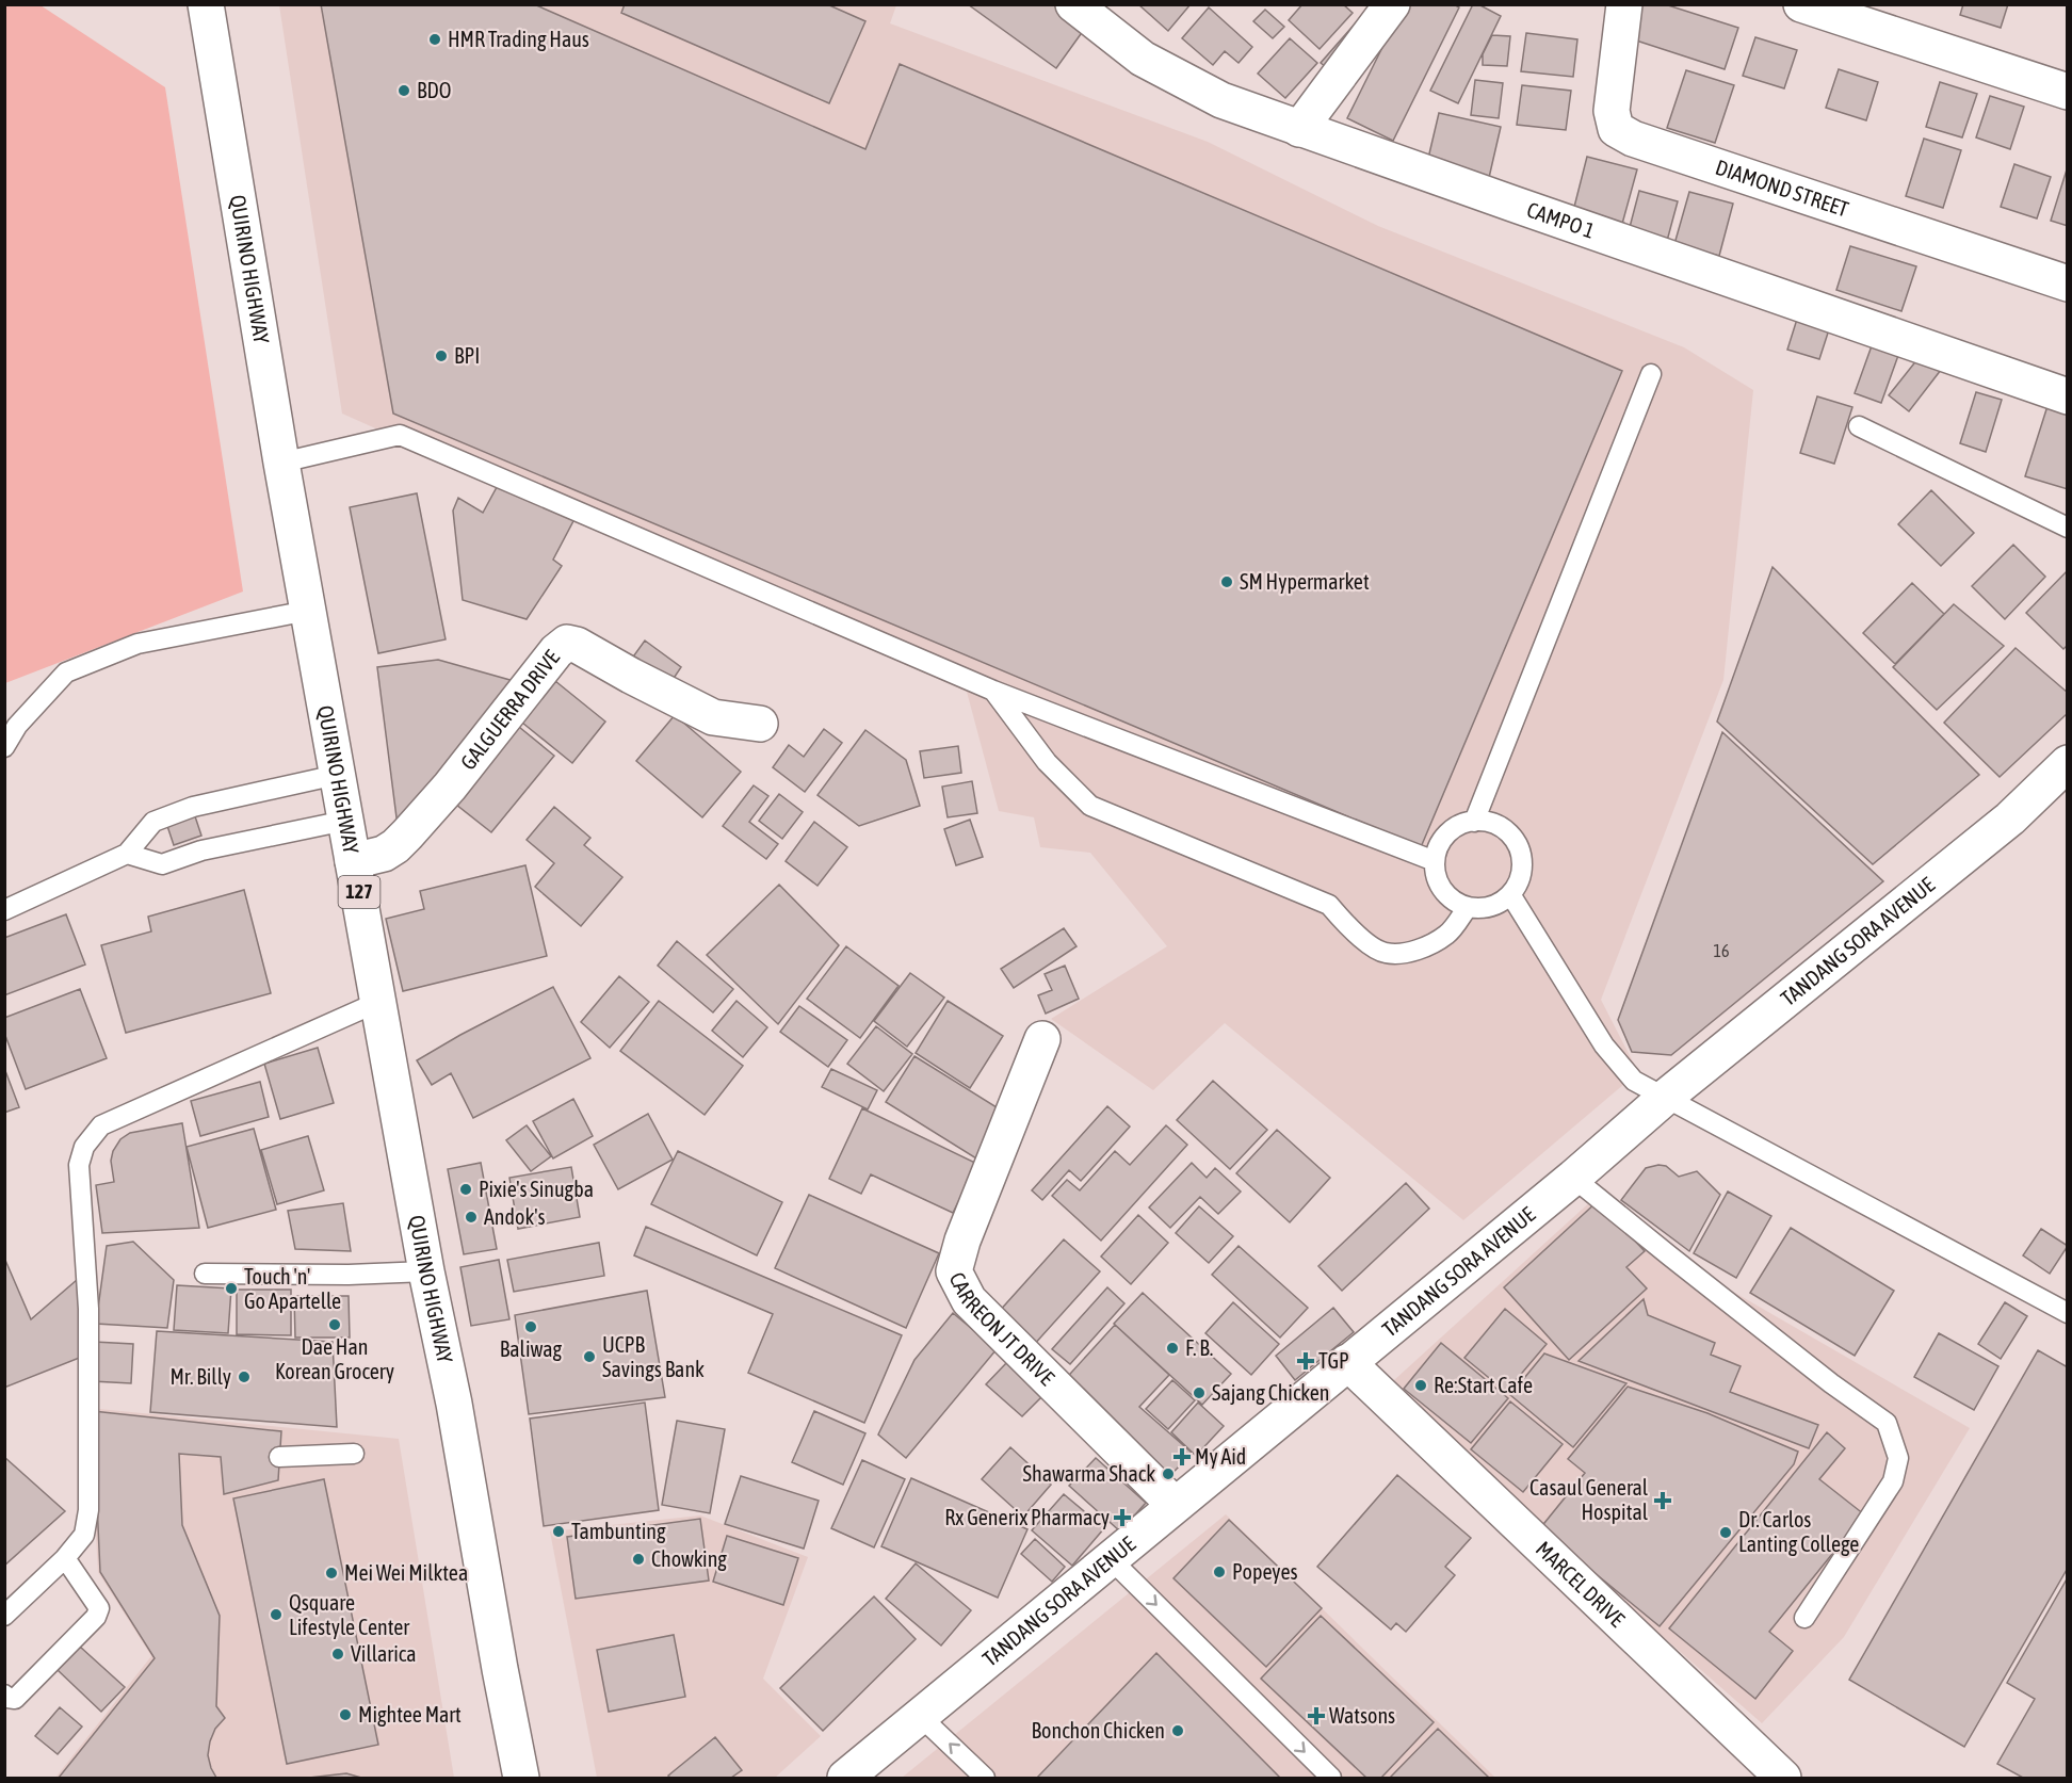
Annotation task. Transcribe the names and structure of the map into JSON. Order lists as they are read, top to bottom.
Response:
{
  "streets": {
    "street": [
      "DIAMOND STREET",
      "CAMPO 1",
      "QUIRINO HIGHWAY",
      "GALGUERRA DRIVE",
      "127",
      "TANDANG SORA AVENUE",
      "CARREON JT DRIVE",
      "MARCEL DRIVE"
    ]
  },
  "crossings": [
    ["QUIRINO HIGHWAY", "GALGUERRA DRIVE"],
    ["TANDANG SORA AVENUE", "CARREON JT DRIVE"],
    ["TANDANG SORA AVENUE", "MARCEL DRIVE"]
  ],
  "places": {
    "other": [
      "HMR Trading Haus",
      "BDO",
      "BPI",
      "SM Hypermarket",
      "Pixie's Sinugba",
      "Andok's",
      "Touch 'n' Go Apartelle",
      "Dae Han Korean Grocery",
      "Baliwag",
      "F. B.",
      "UCPB Savings Bank",
      "Mr. Billy",
      "Re:Start Cafe",
      "Sajang Chicken",
      "Shawarma Shack",
      "Tambunting",
      "Dr. Carlos Lanting College",
      "Chowking",
      "Popeyes",
      "Mei Wei Milktea",
      "Qsquare Lifestyle Center",
      "Villarica",
      "Mightee Mart",
      "Bonchon Chicken"
    ],
    "health": [
      "TGP",
      "My Aid",
      "Casaul General Hospital",
      "Rx Generix Pharmacy",
      "Watsons"
    ]
  },
  "house_numbers": ["16"]
}
